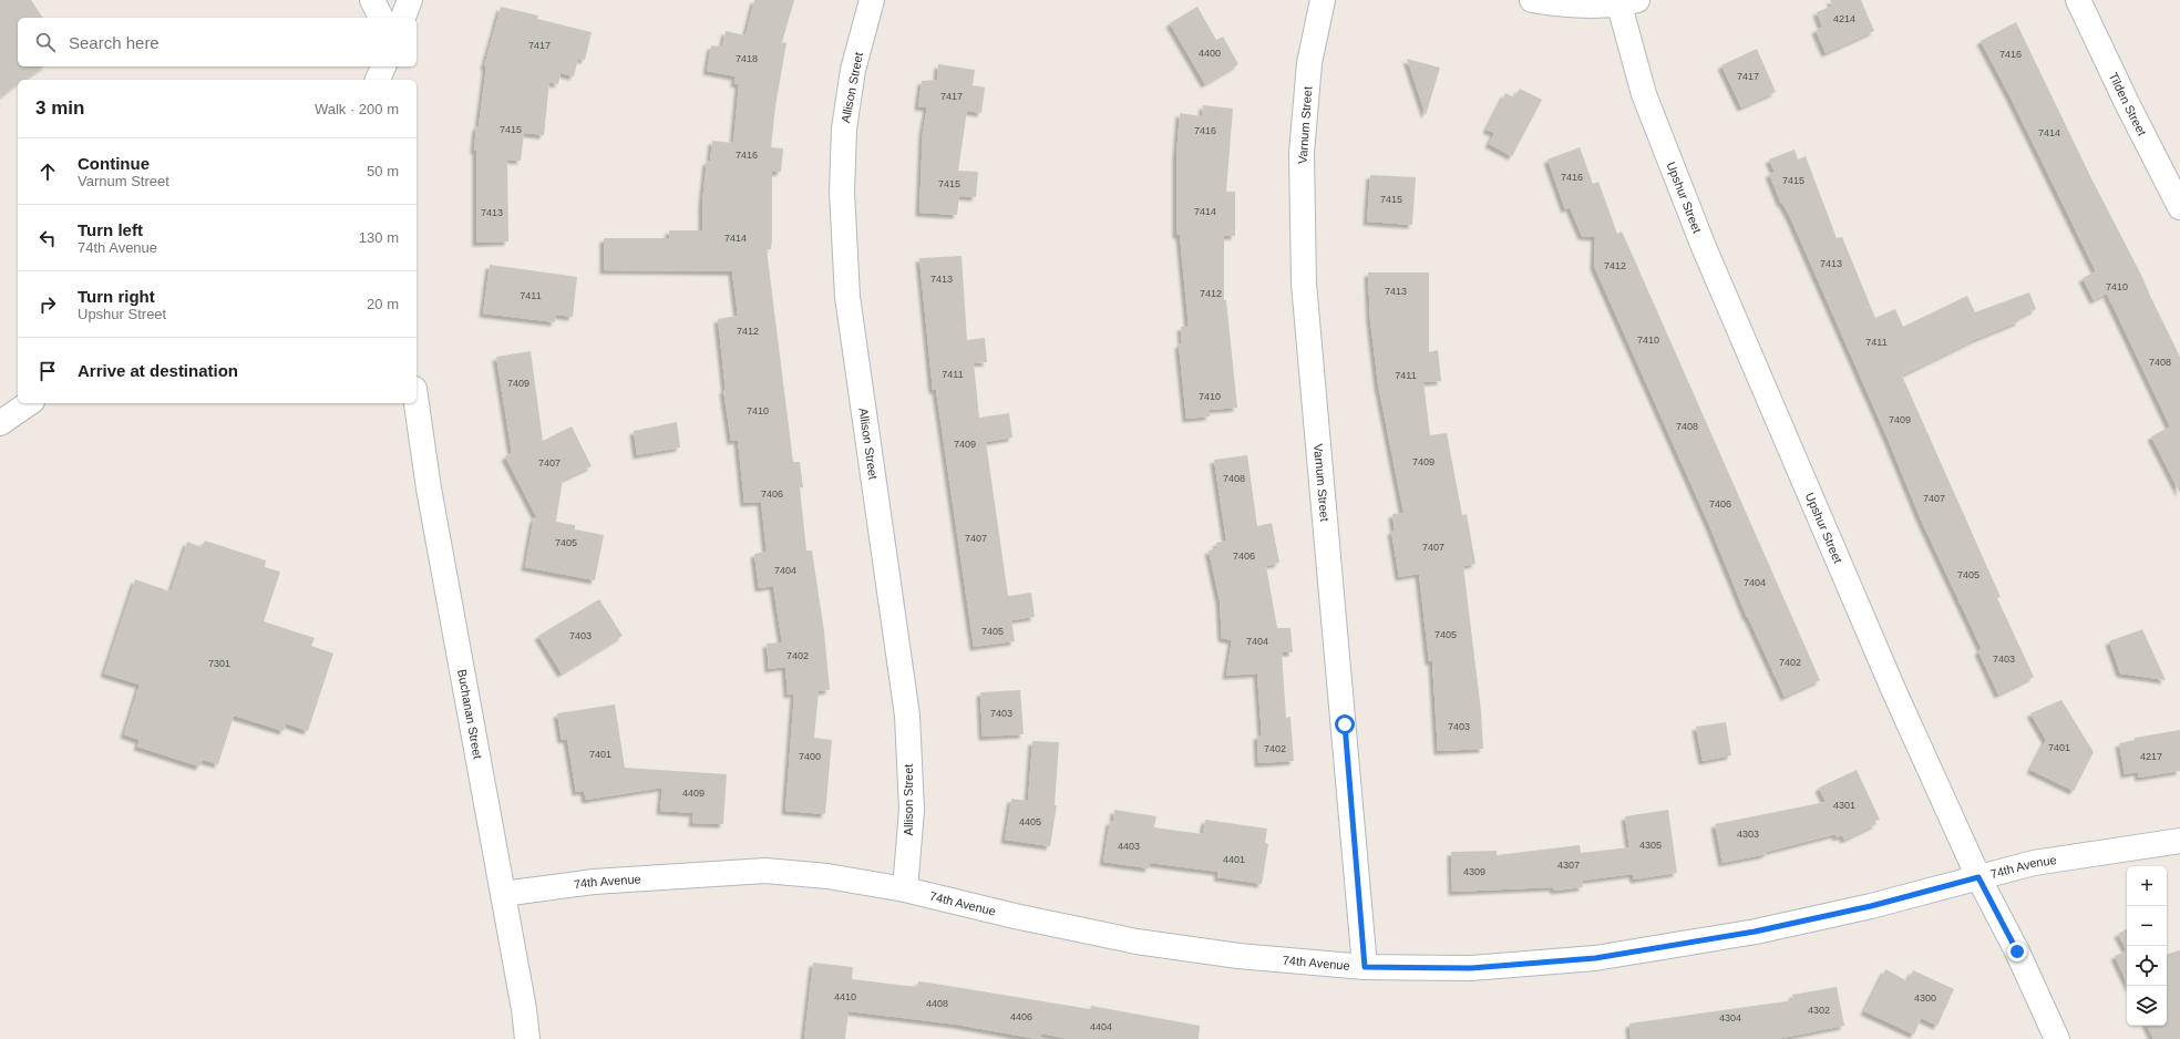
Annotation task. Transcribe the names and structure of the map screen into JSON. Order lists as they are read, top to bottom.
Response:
{
  "streets": {
    "street": [
      "Allison Street",
      "Tilden Street",
      "Varnum Street",
      "Upshur Street",
      "Buchanan Street",
      "74th Avenue"
    ]
  },
  "crossings": [
    ["Allison Street", "74th Avenue"],
    ["Varnum Street", "74th Avenue"],
    ["Upshur Street", "74th Avenue"],
    ["Buchanan Street", "74th Avenue"]
  ],
  "house_numbers": [
    "4214",
    "7417",
    "4400",
    "7416",
    "7418",
    "7417",
    "7417",
    "7415",
    "7416",
    "7414",
    "7416",
    "7416",
    "7415",
    "7415",
    "7415",
    "7414",
    "7413",
    "7414",
    "7413",
    "7412",
    "7413",
    "7410",
    "7413",
    "7412",
    "7411",
    "7412",
    "7410",
    "7411",
    "7408",
    "7411",
    "7411",
    "7409",
    "7410",
    "7410",
    "7409",
    "7408",
    "7409",
    "7409",
    "7407",
    "7408",
    "7406",
    "7407",
    "7406",
    "7407",
    "7405",
    "7407",
    "7406",
    "7404",
    "7405",
    "7404",
    "7405",
    "7405",
    "7403",
    "7404",
    "7402",
    "7403",
    "7402",
    "7301",
    "7403",
    "7403",
    "7401",
    "7402",
    "7401",
    "7400",
    "4217",
    "4409",
    "4301",
    "4405",
    "4303",
    "4305",
    "4403",
    "4401",
    "4307",
    "4309",
    "4410",
    "4300",
    "4408",
    "4302",
    "4406",
    "4304",
    "4404"
  ],
  "page": {
    "search": "Search here",
    "heading": ["3 min", "Walk · 200 m"],
    "list": [
      ["Continue", "Varnum Street", "50 m"],
      ["Turn left", "74th Avenue", "130 m"],
      ["Turn right", "Upshur Street", "20 m"],
      "Arrive at destination"
    ],
    "map_buttons": ["+", "−"]
  }
}
